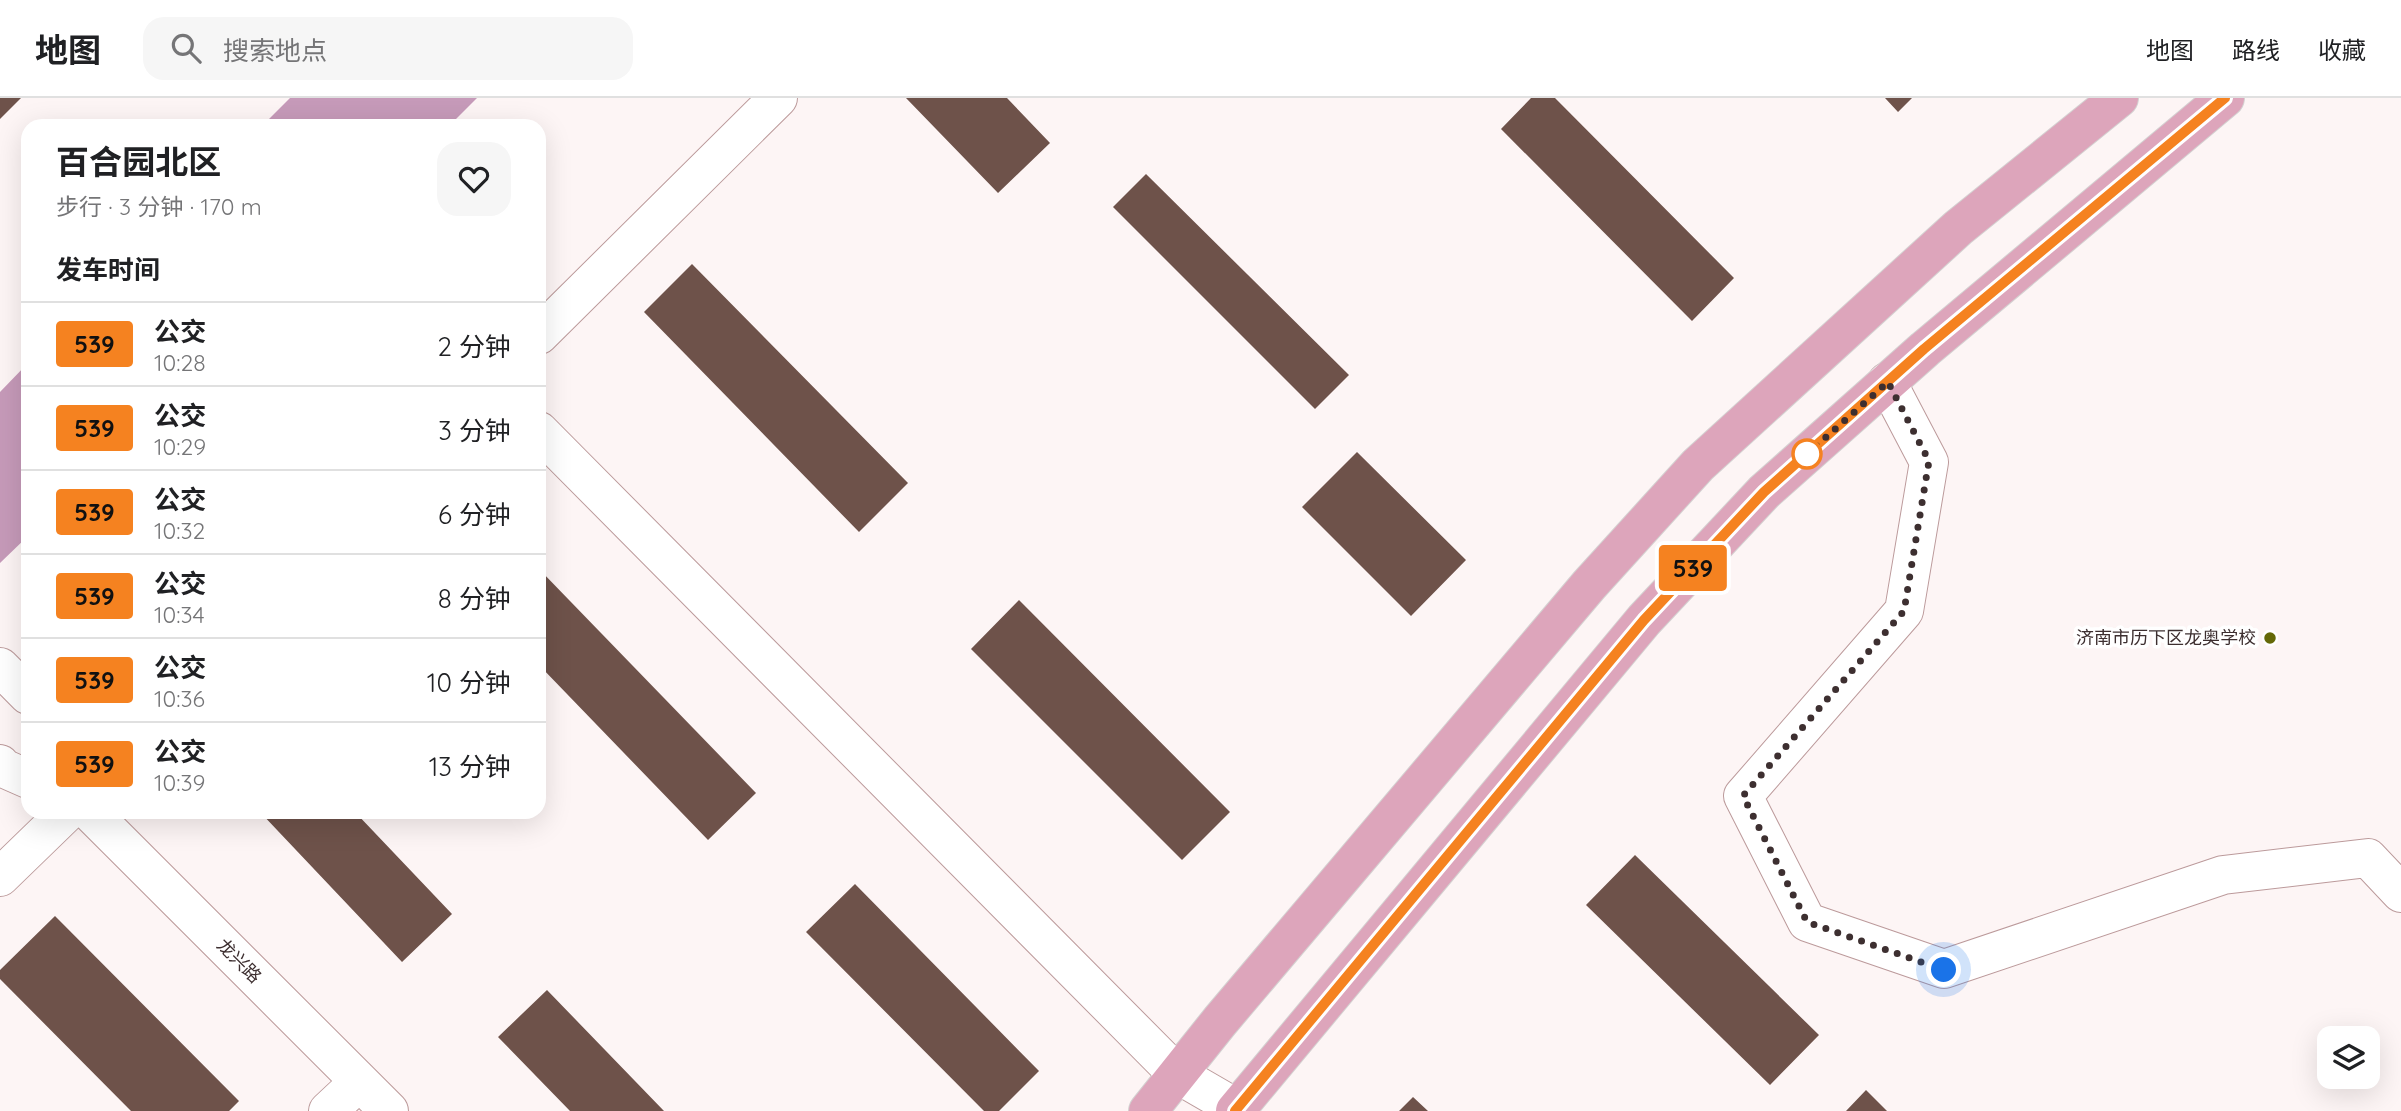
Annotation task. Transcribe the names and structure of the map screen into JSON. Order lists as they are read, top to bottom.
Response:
{
  "streets": {
    "street": ["龙兴路"]
  },
  "places": ["济南市历下区龙奥学校"],
  "lines": ["bus line 539"],
  "page": {
    "header": "地图",
    "search": "搜索地点",
    "nav": ["地图", "路线", "收藏"],
    "on_map": "539",
    "heading": [
      ["百合园北区", "步行 · 3 分钟 · 170 m"],
      "发车时间"
    ],
    "list": [
      {
        "mark": "539",
        "name": "公交",
        "note": "10:28",
        "value": "2 分钟"
      },
      {
        "mark": "539",
        "name": "公交",
        "note": "10:29",
        "value": "3 分钟"
      },
      {
        "mark": "539",
        "name": "公交",
        "note": "10:32",
        "value": "6 分钟"
      },
      {
        "mark": "539",
        "name": "公交",
        "note": "10:34",
        "value": "8 分钟"
      },
      {
        "mark": "539",
        "name": "公交",
        "note": "10:36",
        "value": "10 分钟"
      },
      {
        "mark": "539",
        "name": "公交",
        "note": "10:39",
        "value": "13 分钟"
      }
    ]
  }
}
